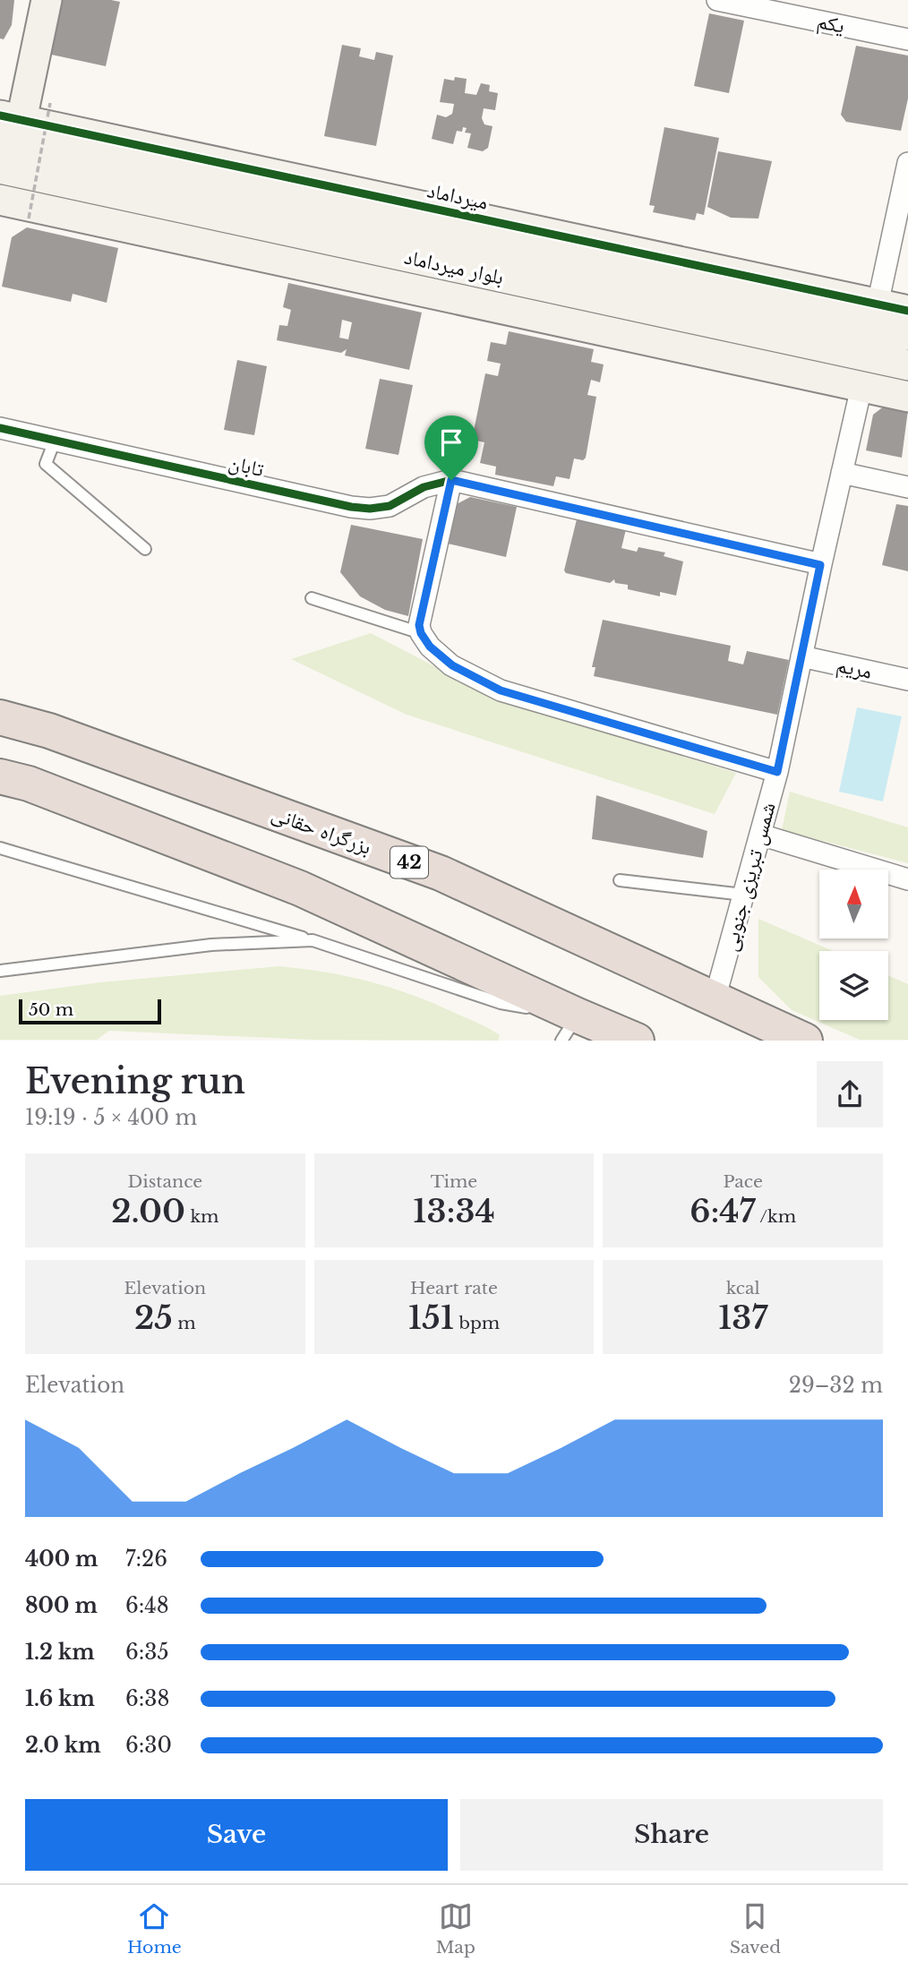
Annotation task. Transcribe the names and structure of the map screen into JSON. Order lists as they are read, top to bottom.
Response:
{
  "streets": {
    "highway": ["بزرگراه حقانی", "42"],
    "main road": ["میرداماد", "بلوار میرداماد"],
    "street": [
      "یکم",
      "تابان",
      "مریم",
      "شمس تبریزی جنوبی"
    ]
  },
  "crossings": [
    ["تابان", "شمس تبریزی جنوبی"],
    ["مریم", "شمس تبریزی جنوبی"],
    ["بزرگراه حقانی", "شمس تبریزی جنوبی"]
  ],
  "scale_bar": "50 m",
  "north": "top",
  "page": {
    "scale": "50 m",
    "heading": ["Evening run", "19:19 · 5 × 400 m"],
    "stats": [
      ["Distance", "2.00 km"],
      ["Time", "13:34"],
      ["Pace", "6:47 /km"],
      ["Elevation", "25 m"],
      ["Heart rate", "151 bpm"],
      ["kcal", "137"]
    ],
    "chart": ["Elevation", "29–32 m"],
    "list": [
      {
        "name": "400 m",
        "note": "7:26"
      },
      {
        "name": "800 m",
        "note": "6:48"
      },
      {
        "name": "1.2 km",
        "note": "6:35"
      },
      {
        "name": "1.6 km",
        "note": "6:38"
      },
      {
        "name": "2.0 km",
        "note": "6:30"
      }
    ],
    "buttons": ["Save", "Share"],
    "tabs": ["Home", "Map", "Saved"]
  }
}
